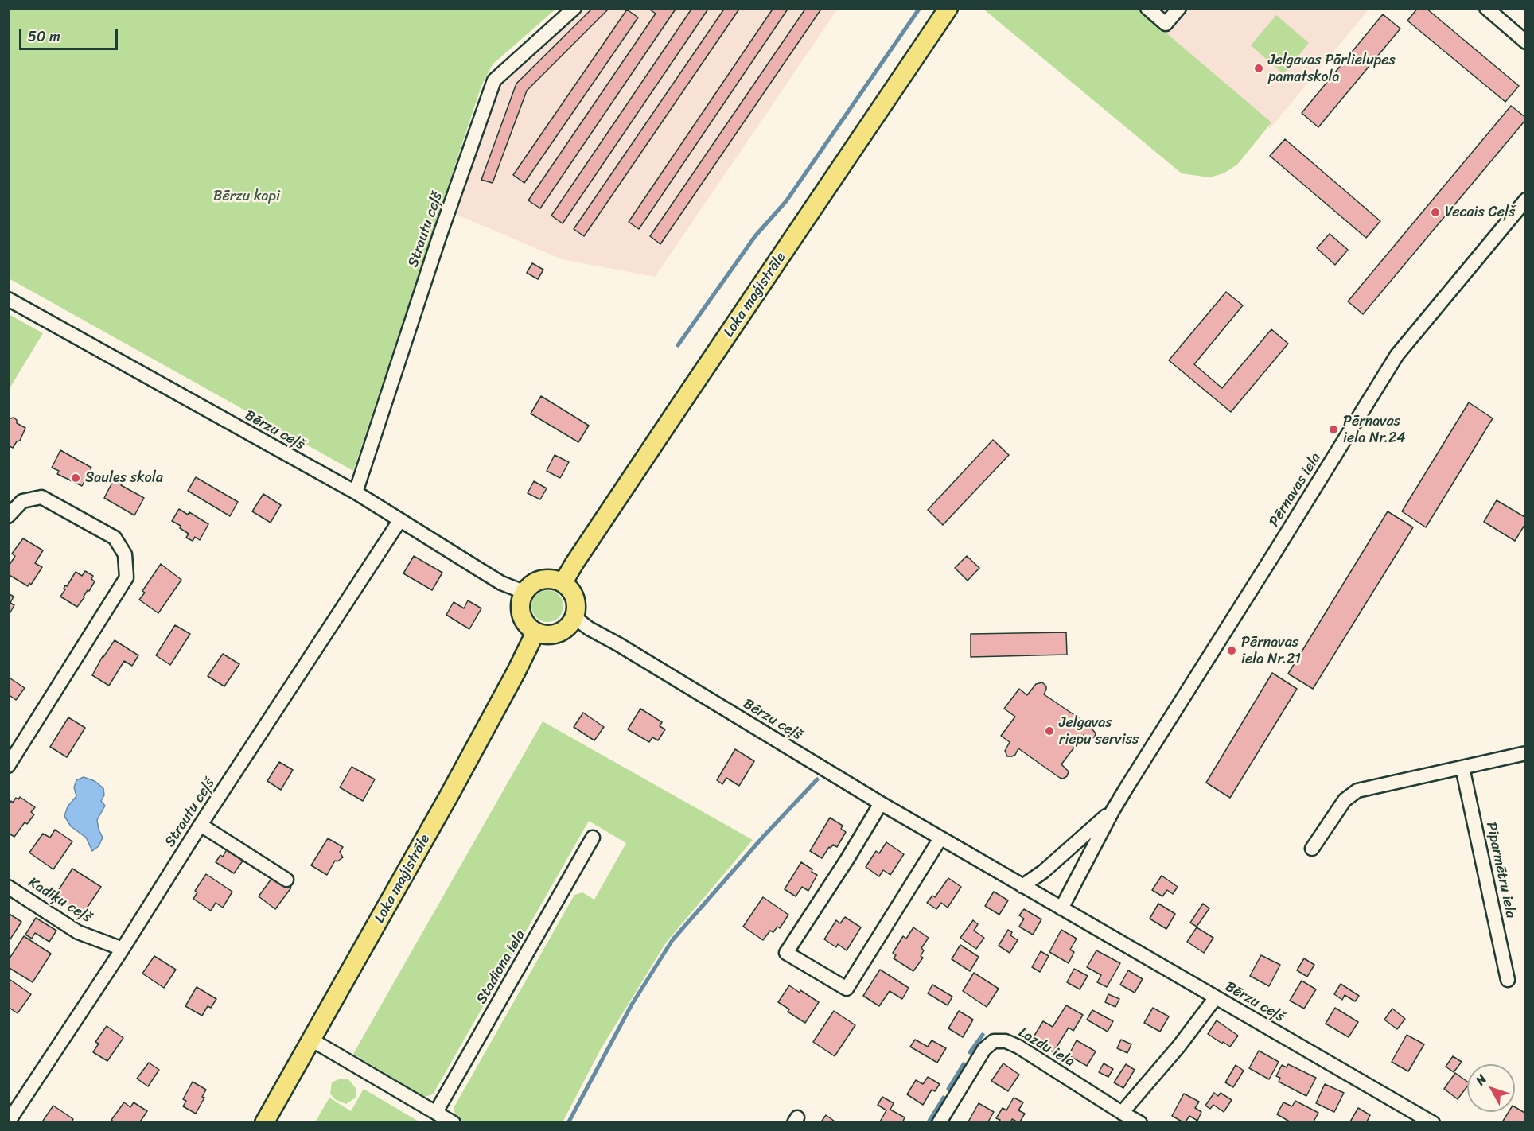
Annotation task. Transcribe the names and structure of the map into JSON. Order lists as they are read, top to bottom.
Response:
{
  "streets": {
    "main road": ["Loka maģistrāle"],
    "street": [
      "Strautu ceļš",
      "Bērzu ceļš",
      "Pērnavas iela",
      "Piparmētru iela",
      "Kadiķu ceļš",
      "Stadiona iela",
      "Lazdu iela"
    ]
  },
  "crossings": [
    ["Strautu ceļš", "Bērzu ceļš"],
    ["Strautu ceļš", "Kadiķu ceļš"],
    ["Loka maģistrāle", "Bērzu ceļš"]
  ],
  "parks": ["Bērzu kapi"],
  "places": [
    "Jelgavas Pārlielupes pamatskola",
    "Vecais Ceļš",
    "Pērnavas iela Nr.24",
    "Saules skola",
    "Pērnavas iela Nr.21",
    "Jelgavas riepu serviss"
  ],
  "scale_bar": "50 m",
  "north": "top left"
}
